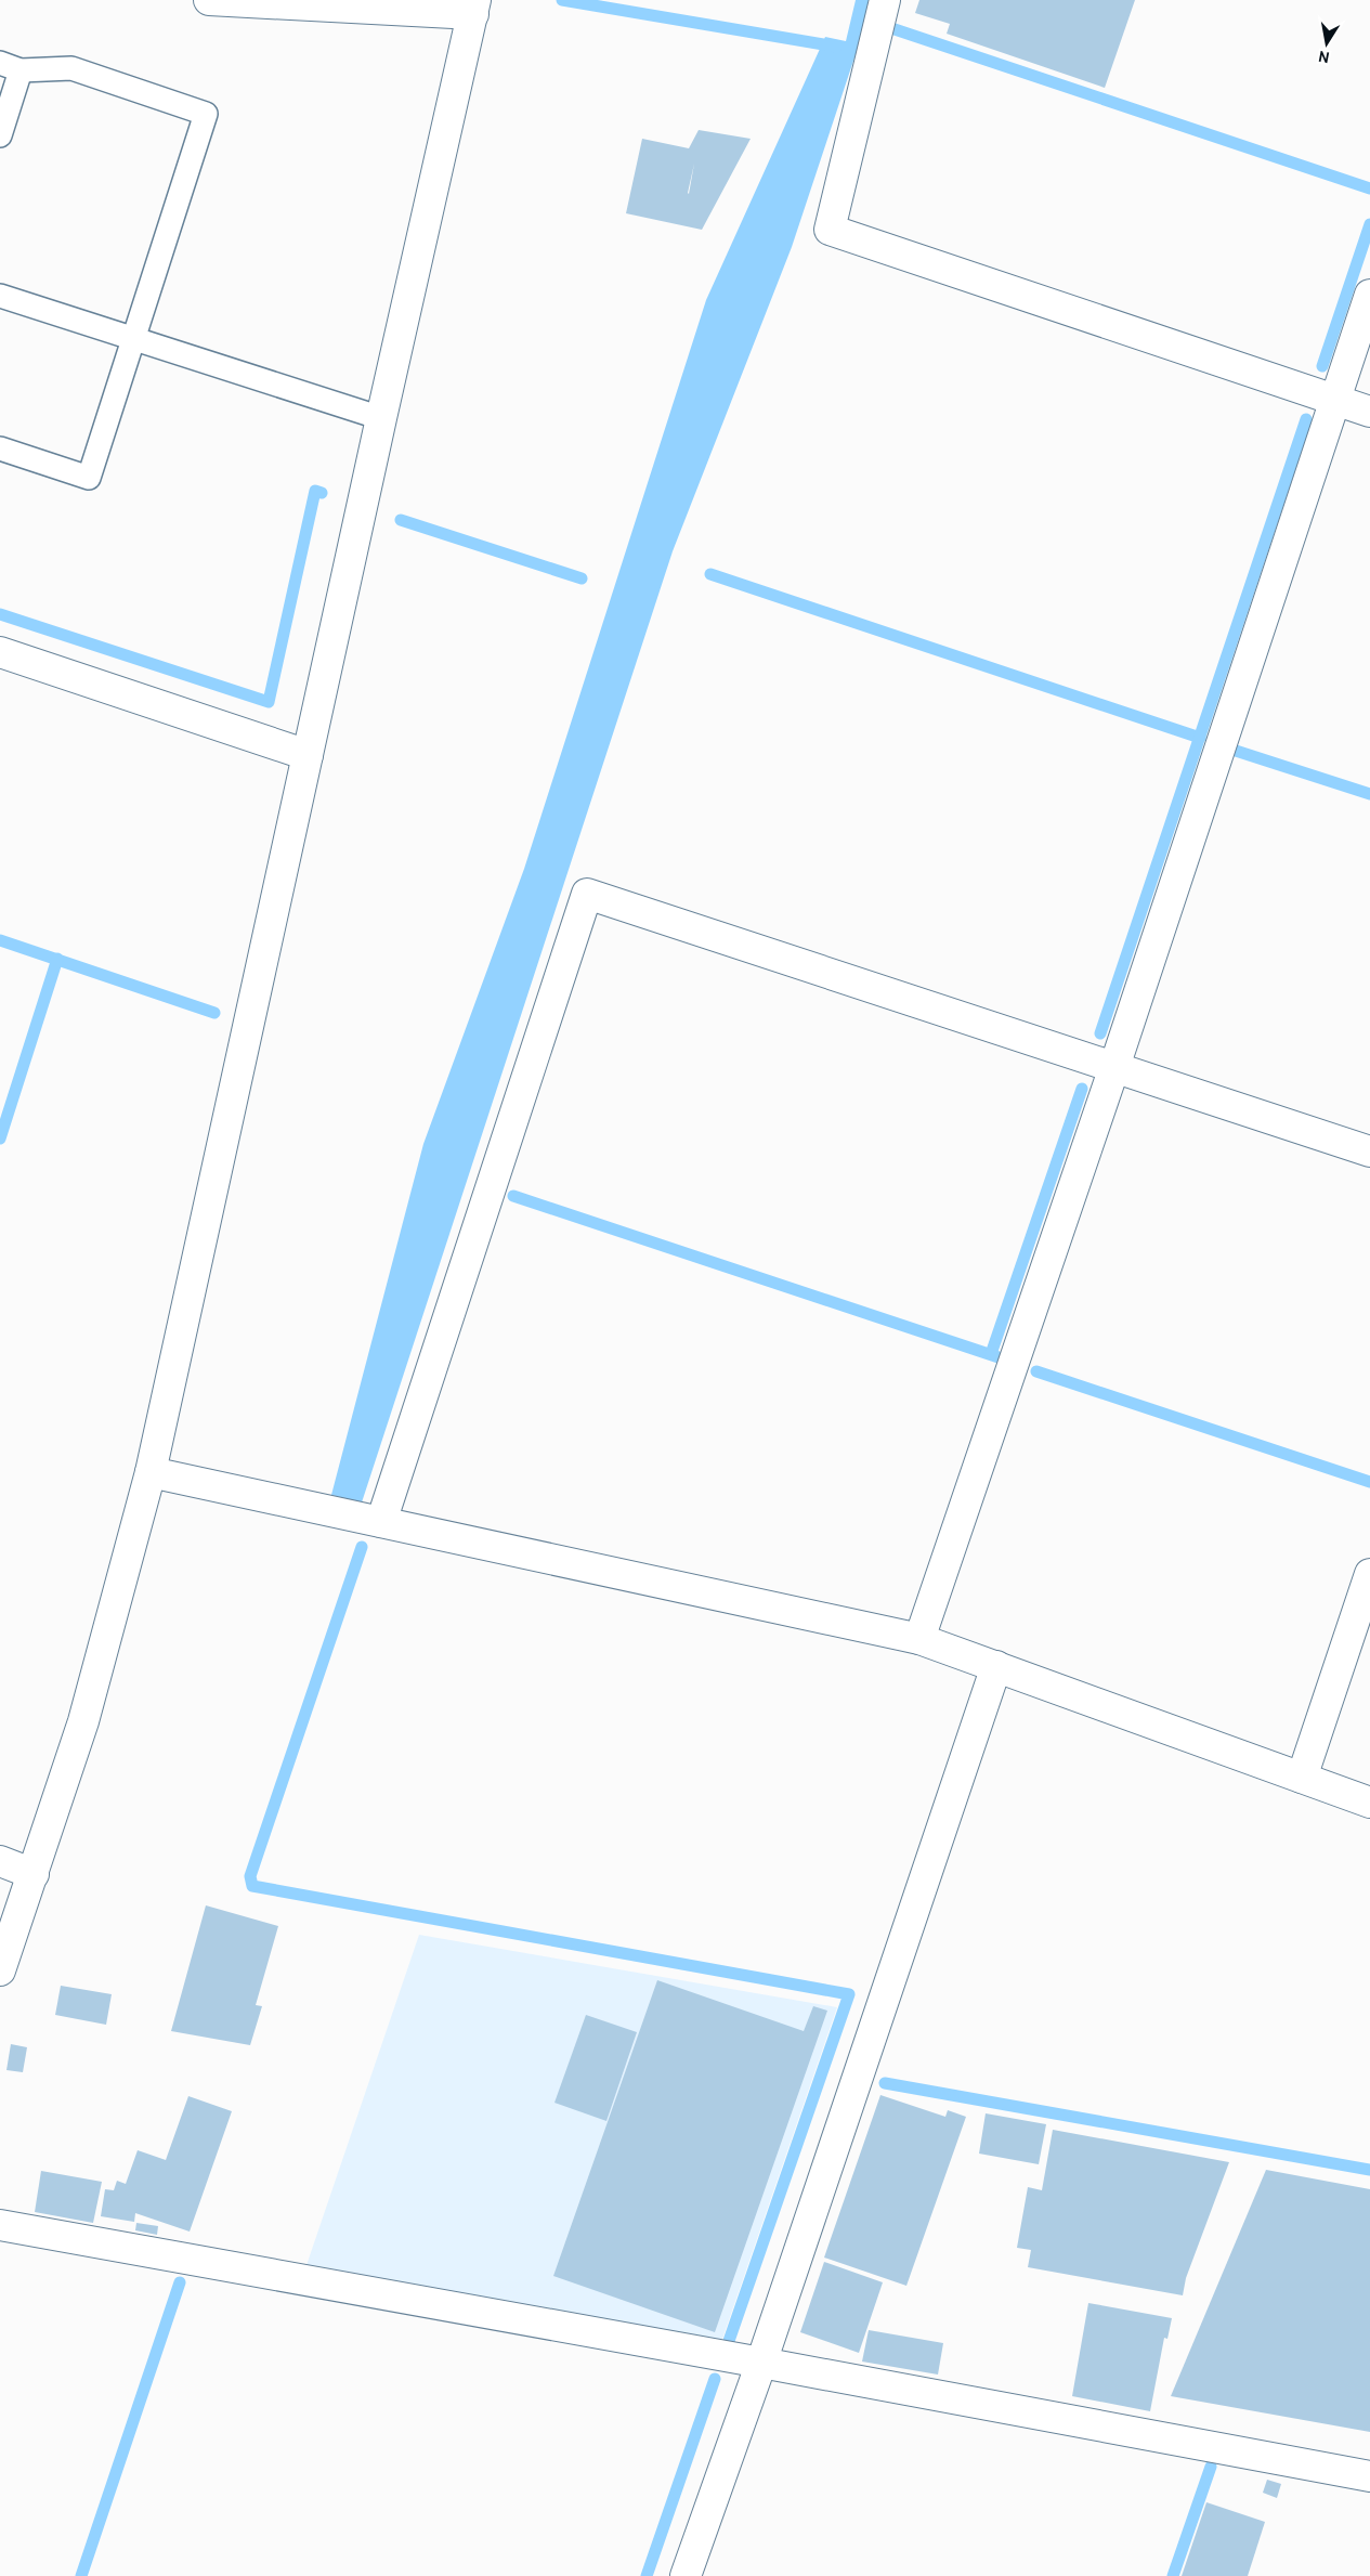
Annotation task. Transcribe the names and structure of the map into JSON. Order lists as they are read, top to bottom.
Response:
{
  "north": "bottom"
}
